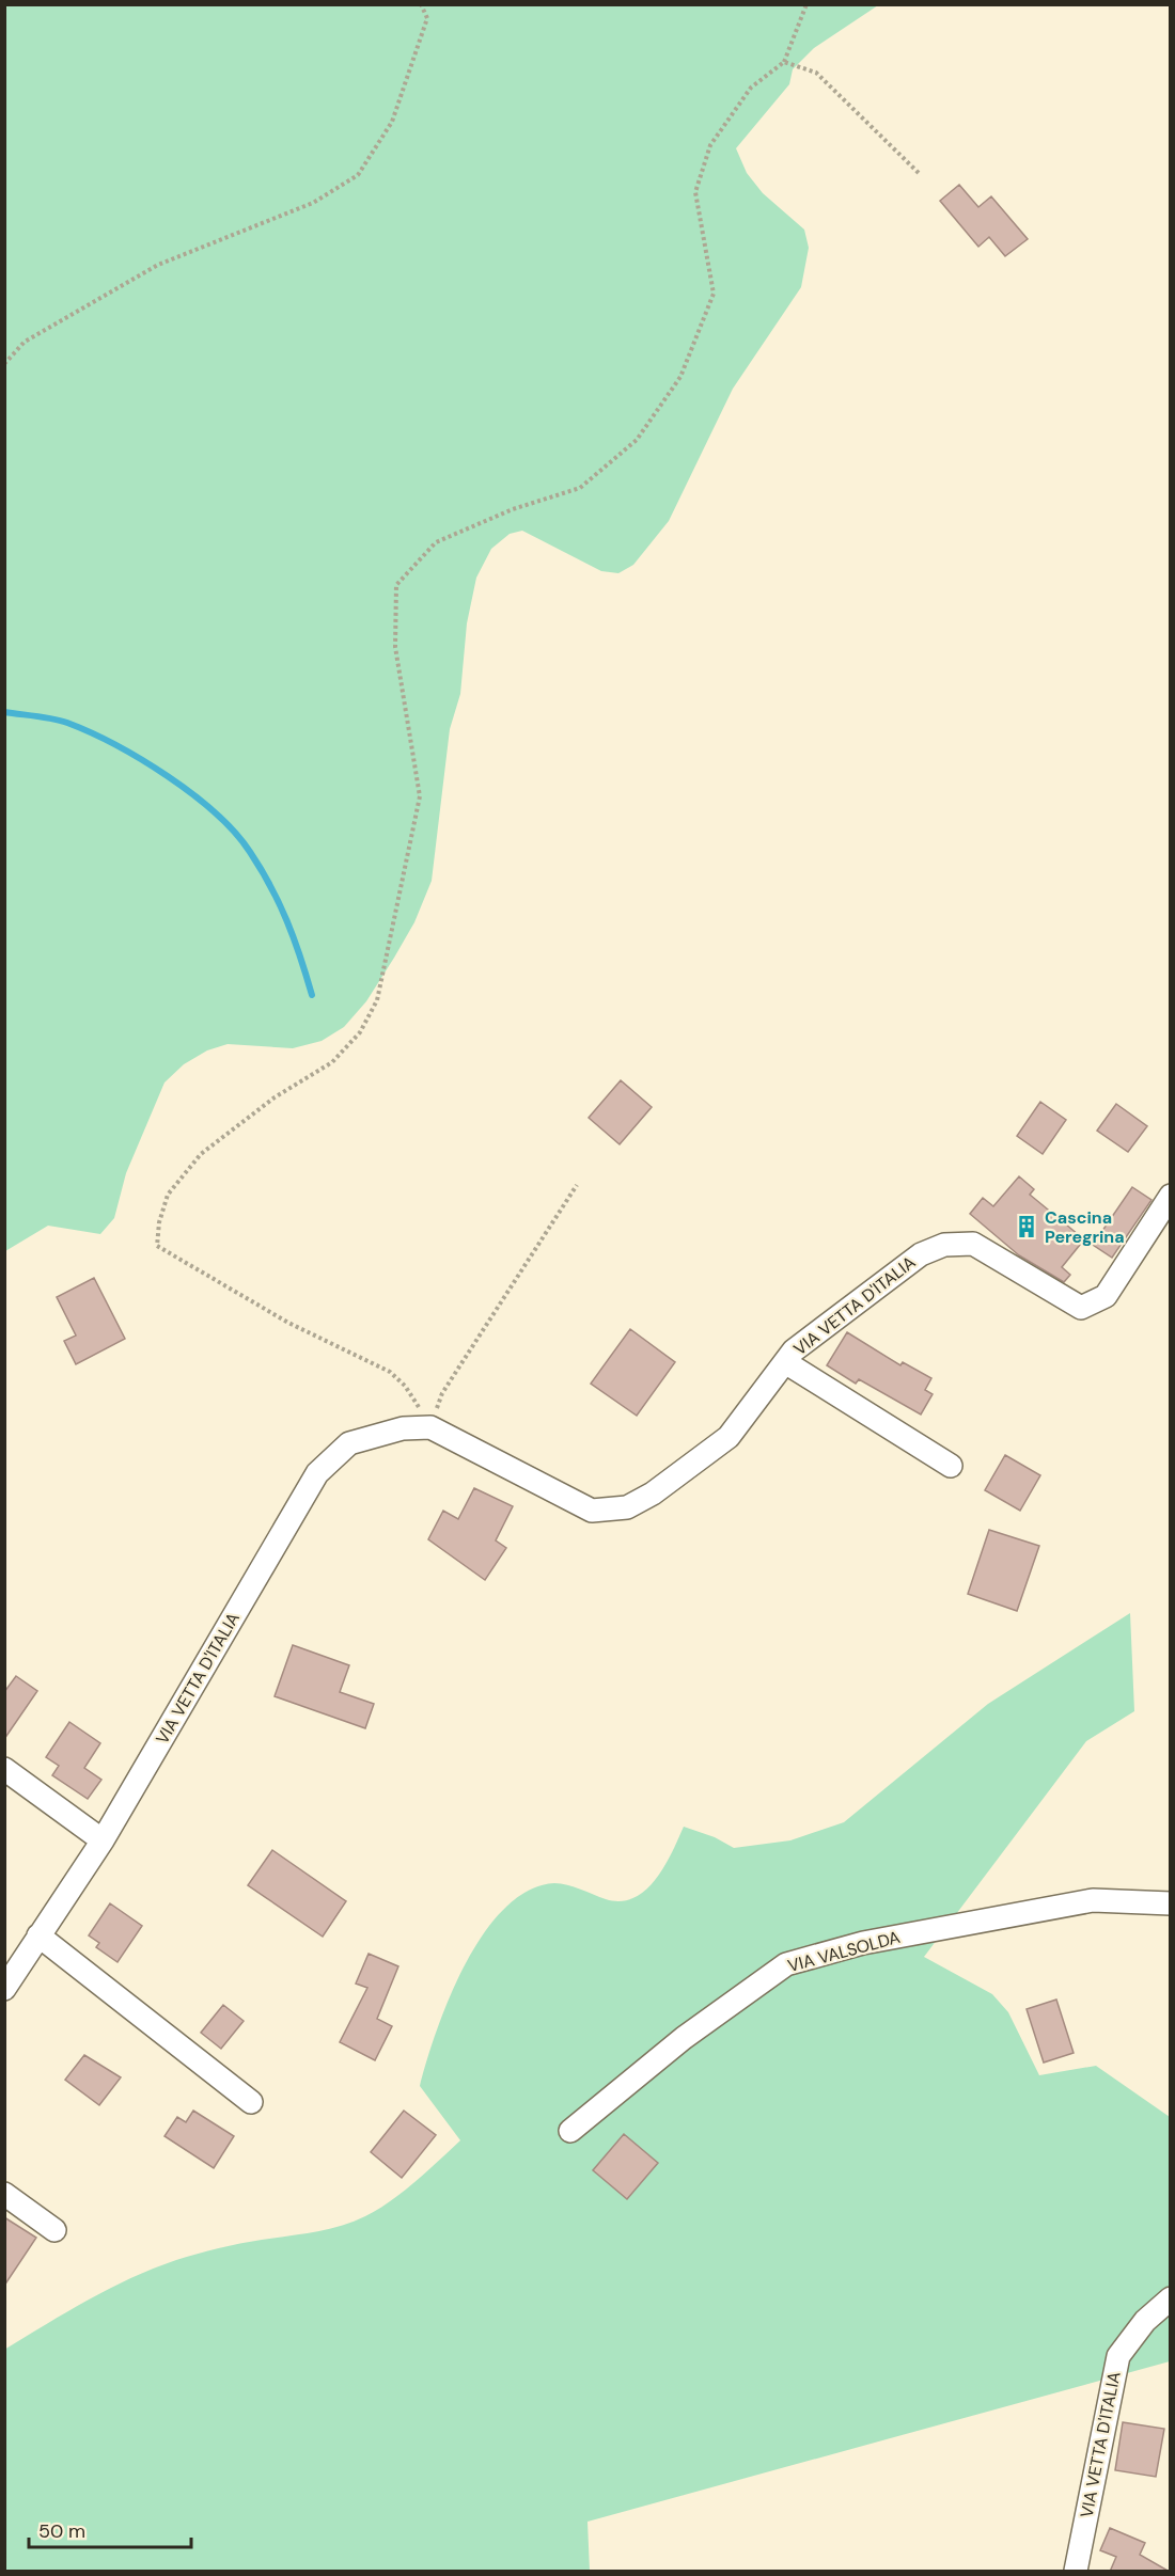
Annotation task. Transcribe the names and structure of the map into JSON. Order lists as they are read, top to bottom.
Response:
{
  "streets": {
    "street": ["VIA VETTA D'ITALIA", "VIA VALSOLDA"]
  },
  "places": {
    "building": ["Cascina Peregrina"]
  },
  "scale_bar": "50 m"
}
